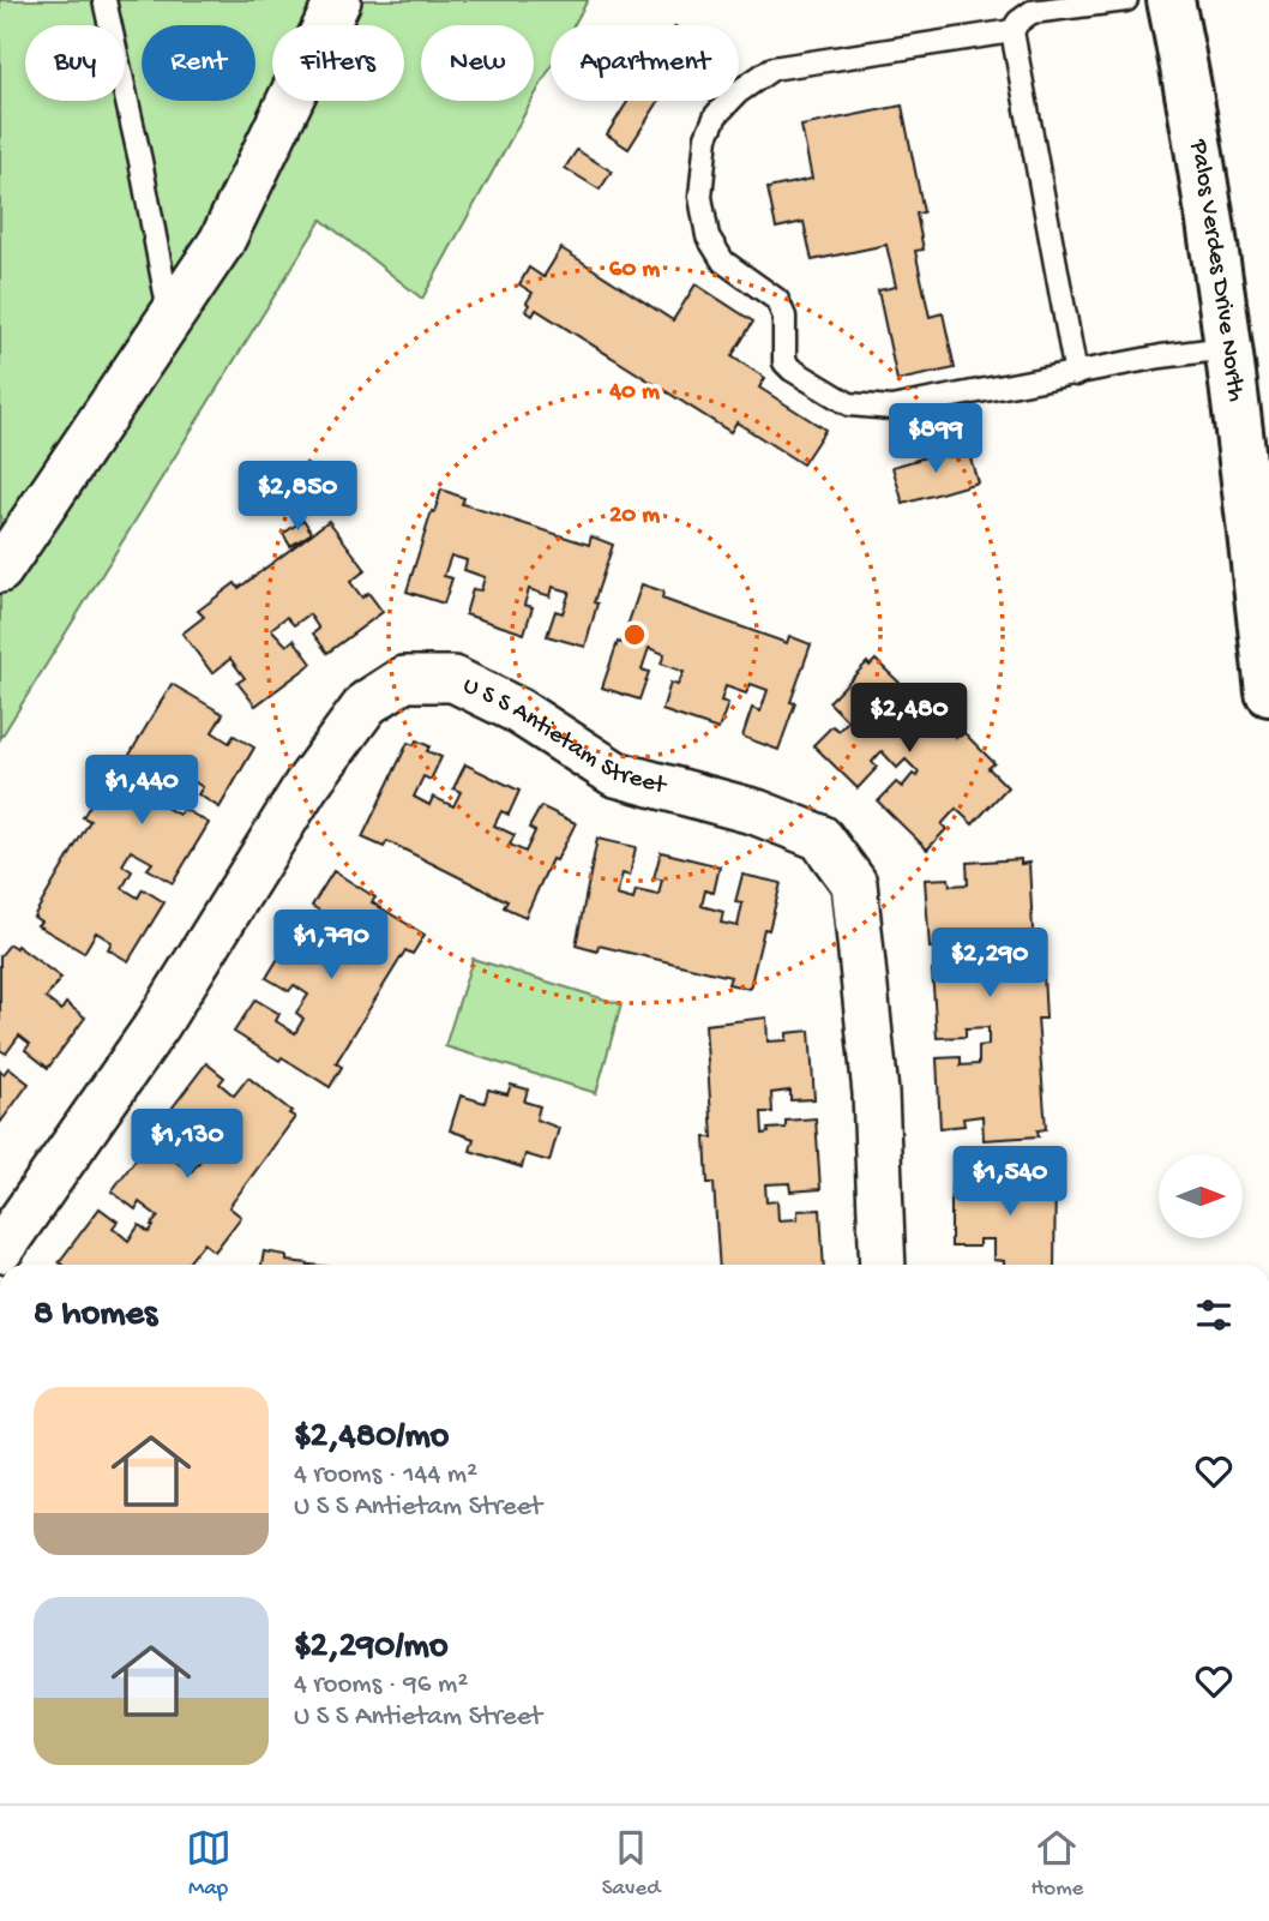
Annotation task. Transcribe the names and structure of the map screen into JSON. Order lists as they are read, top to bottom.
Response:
{
  "streets": {
    "main road": ["Palos Verdes Drive North"],
    "street": ["U S S Antietam Street"]
  },
  "north": "right",
  "page": {
    "chip": [
      "Buy",
      "Rent",
      "Filters",
      "New",
      "Apartment"
    ],
    "price": [
      "$899",
      "$2,850",
      "$2,480",
      "$1,440",
      "$1,790",
      "$2,290",
      "$1,130",
      "$1,540"
    ],
    "heading": "8 homes",
    "list": [
      {
        "name": "$2,480/mo",
        "note": "4 rooms · 144 m² · U S S Antietam Street"
      },
      {
        "name": "$2,290/mo",
        "note": "4 rooms · 96 m² · U S S Antietam Street"
      }
    ],
    "tabs": ["Map", "Saved", "Home"]
  },
  "rings": ["60 m", "40 m", "20 m"]
}
